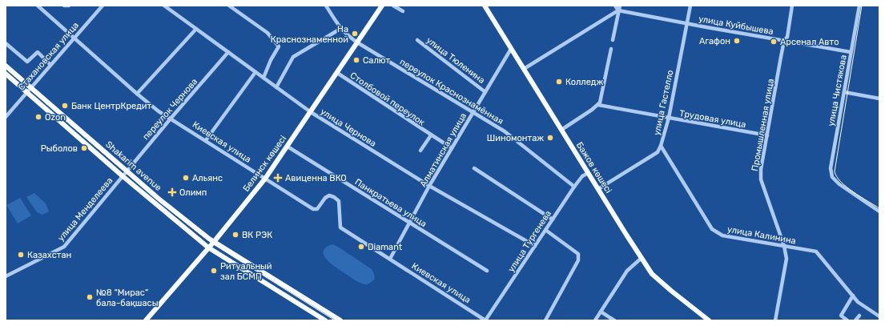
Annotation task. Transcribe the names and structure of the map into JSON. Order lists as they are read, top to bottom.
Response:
{
  "streets": {
    "main road": ["Белинск көшесі", "Shakarim avenue", "Бажов көшесі"],
    "street": [
      "улица Куйбышева",
      "Стахановская улица",
      "улица Тюленина",
      "улица Чистякова",
      "переулок Краснознамённая",
      "Столбовой переулок",
      "улица Гастелло",
      "переулок Чернова",
      "Трудовая улица",
      "Промышленная улица",
      "улица Чернова",
      "Киевская улица",
      "Алматинская улица",
      "Панкратьева улица",
      "улица Менделеева",
      "улица Калинина",
      "улица Тургенева"
    ]
  },
  "crossings": [
    ["улица Куйбышева", "улица Чистякова"],
    ["улица Куйбышева", "улица Гастелло"],
    ["улица Куйбышева", "Промышленная улица"],
    ["Стахановская улица", "Киевская улица"],
    ["Стахановская улица", "Shakarim avenue"],
    ["улица Тюленина", "Алматинская улица"],
    ["переулок Краснознамённая", "Алматинская улица"],
    ["переулок Краснознамённая", "Белинск көшесі"],
    ["переулок Краснознамённая", "улица Тургенева"],
    ["Столбовой переулок", "Алматинская улица"],
    ["Столбовой переулок", "Белинск көшесі"],
    ["улица Гастелло", "Трудовая улица"],
    ["улица Гастелло", "Бажов көшесі"],
    ["улица Гастелло", "улица Калинина"],
    ["переулок Чернова", "улица Чернова"],
    ["переулок Чернова", "Киевская улица"],
    ["переулок Чернова", "Shakarim avenue"],
    ["переулок Чернова", "улица Менделеева"],
    ["Трудовая улица", "Промышленная улица"],
    ["Промышленная улица", "улица Калинина"],
    ["улица Чернова", "Алматинская улица"],
    ["улица Чернова", "Белинск көшесі"],
    ["улица Чернова", "улица Тургенева"],
    ["Киевская улица", "Алматинская улица"],
    ["Киевская улица", "Белинск көшесі"],
    ["Киевская улица", "улица Тургенева"],
    ["Алматинская улица", "Бажов көшесі"],
    ["Алматинская улица", "Панкратьева улица"],
    ["Белинск көшесі", "Shakarim avenue"],
    ["Белинск көшесі", "Панкратьева улица"],
    ["Shakarim avenue", "улица Менделеева"],
    ["Бажов көшесі", "улица Тургенева"]
  ],
  "places": {
    "other": [
      "На Краснознаменной",
      "Агафон",
      "Арсенал Авто",
      "Салют",
      "Колледж",
      "Банк ЦентрКредит",
      "Ozon",
      "Шиномонтаж",
      "Рыболов",
      "Альянс",
      "ВК РЭК",
      "Diamant",
      "Казахстан",
      "Ритуальный зал БСМП",
      "№8 “Мирас” бала-бақшасы"
    ],
    "health": ["Авиценна ВКО", "Олимп"]
  }
}
